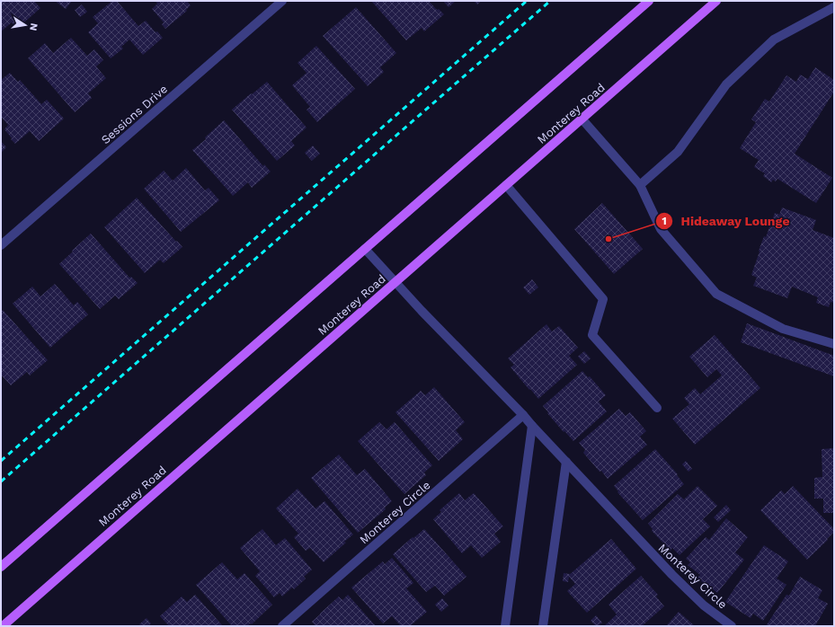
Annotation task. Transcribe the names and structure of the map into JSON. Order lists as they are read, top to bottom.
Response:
{
  "streets": {
    "main road": ["Monterey Road"],
    "street": ["Sessions Drive", "Monterey Circle"]
  },
  "crossings": [
    ["Monterey Road", "Monterey Circle"]
  ],
  "places": ["Hideaway Lounge"],
  "north": "right"
}
